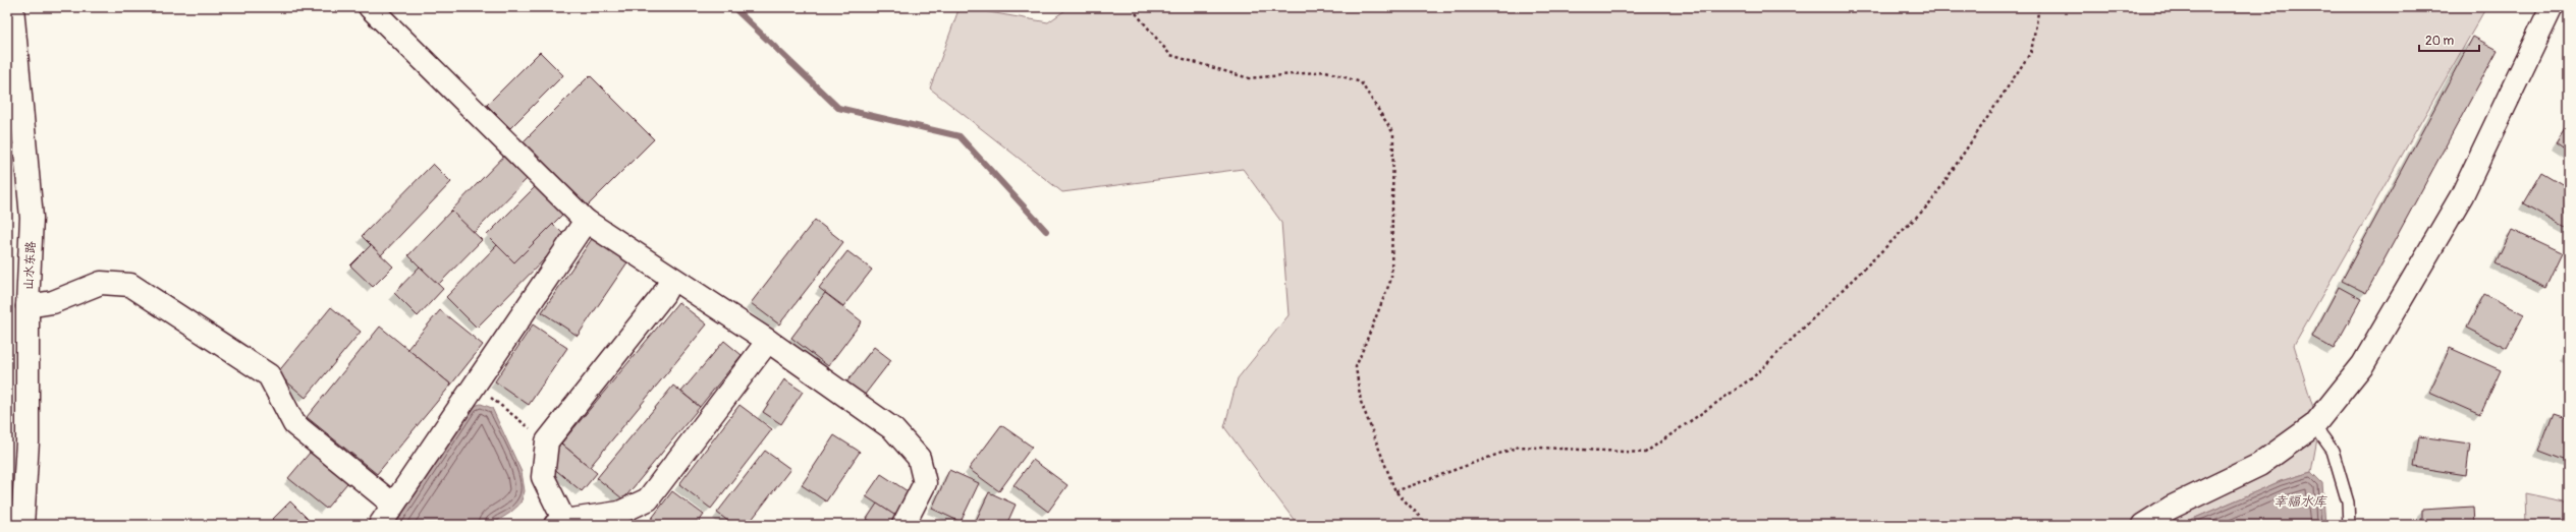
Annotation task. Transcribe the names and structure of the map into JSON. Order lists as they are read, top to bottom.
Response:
{
  "streets": {
    "main road": ["山水东路"]
  },
  "water": ["幸福水库"],
  "scale_bar": "20 m"
}
